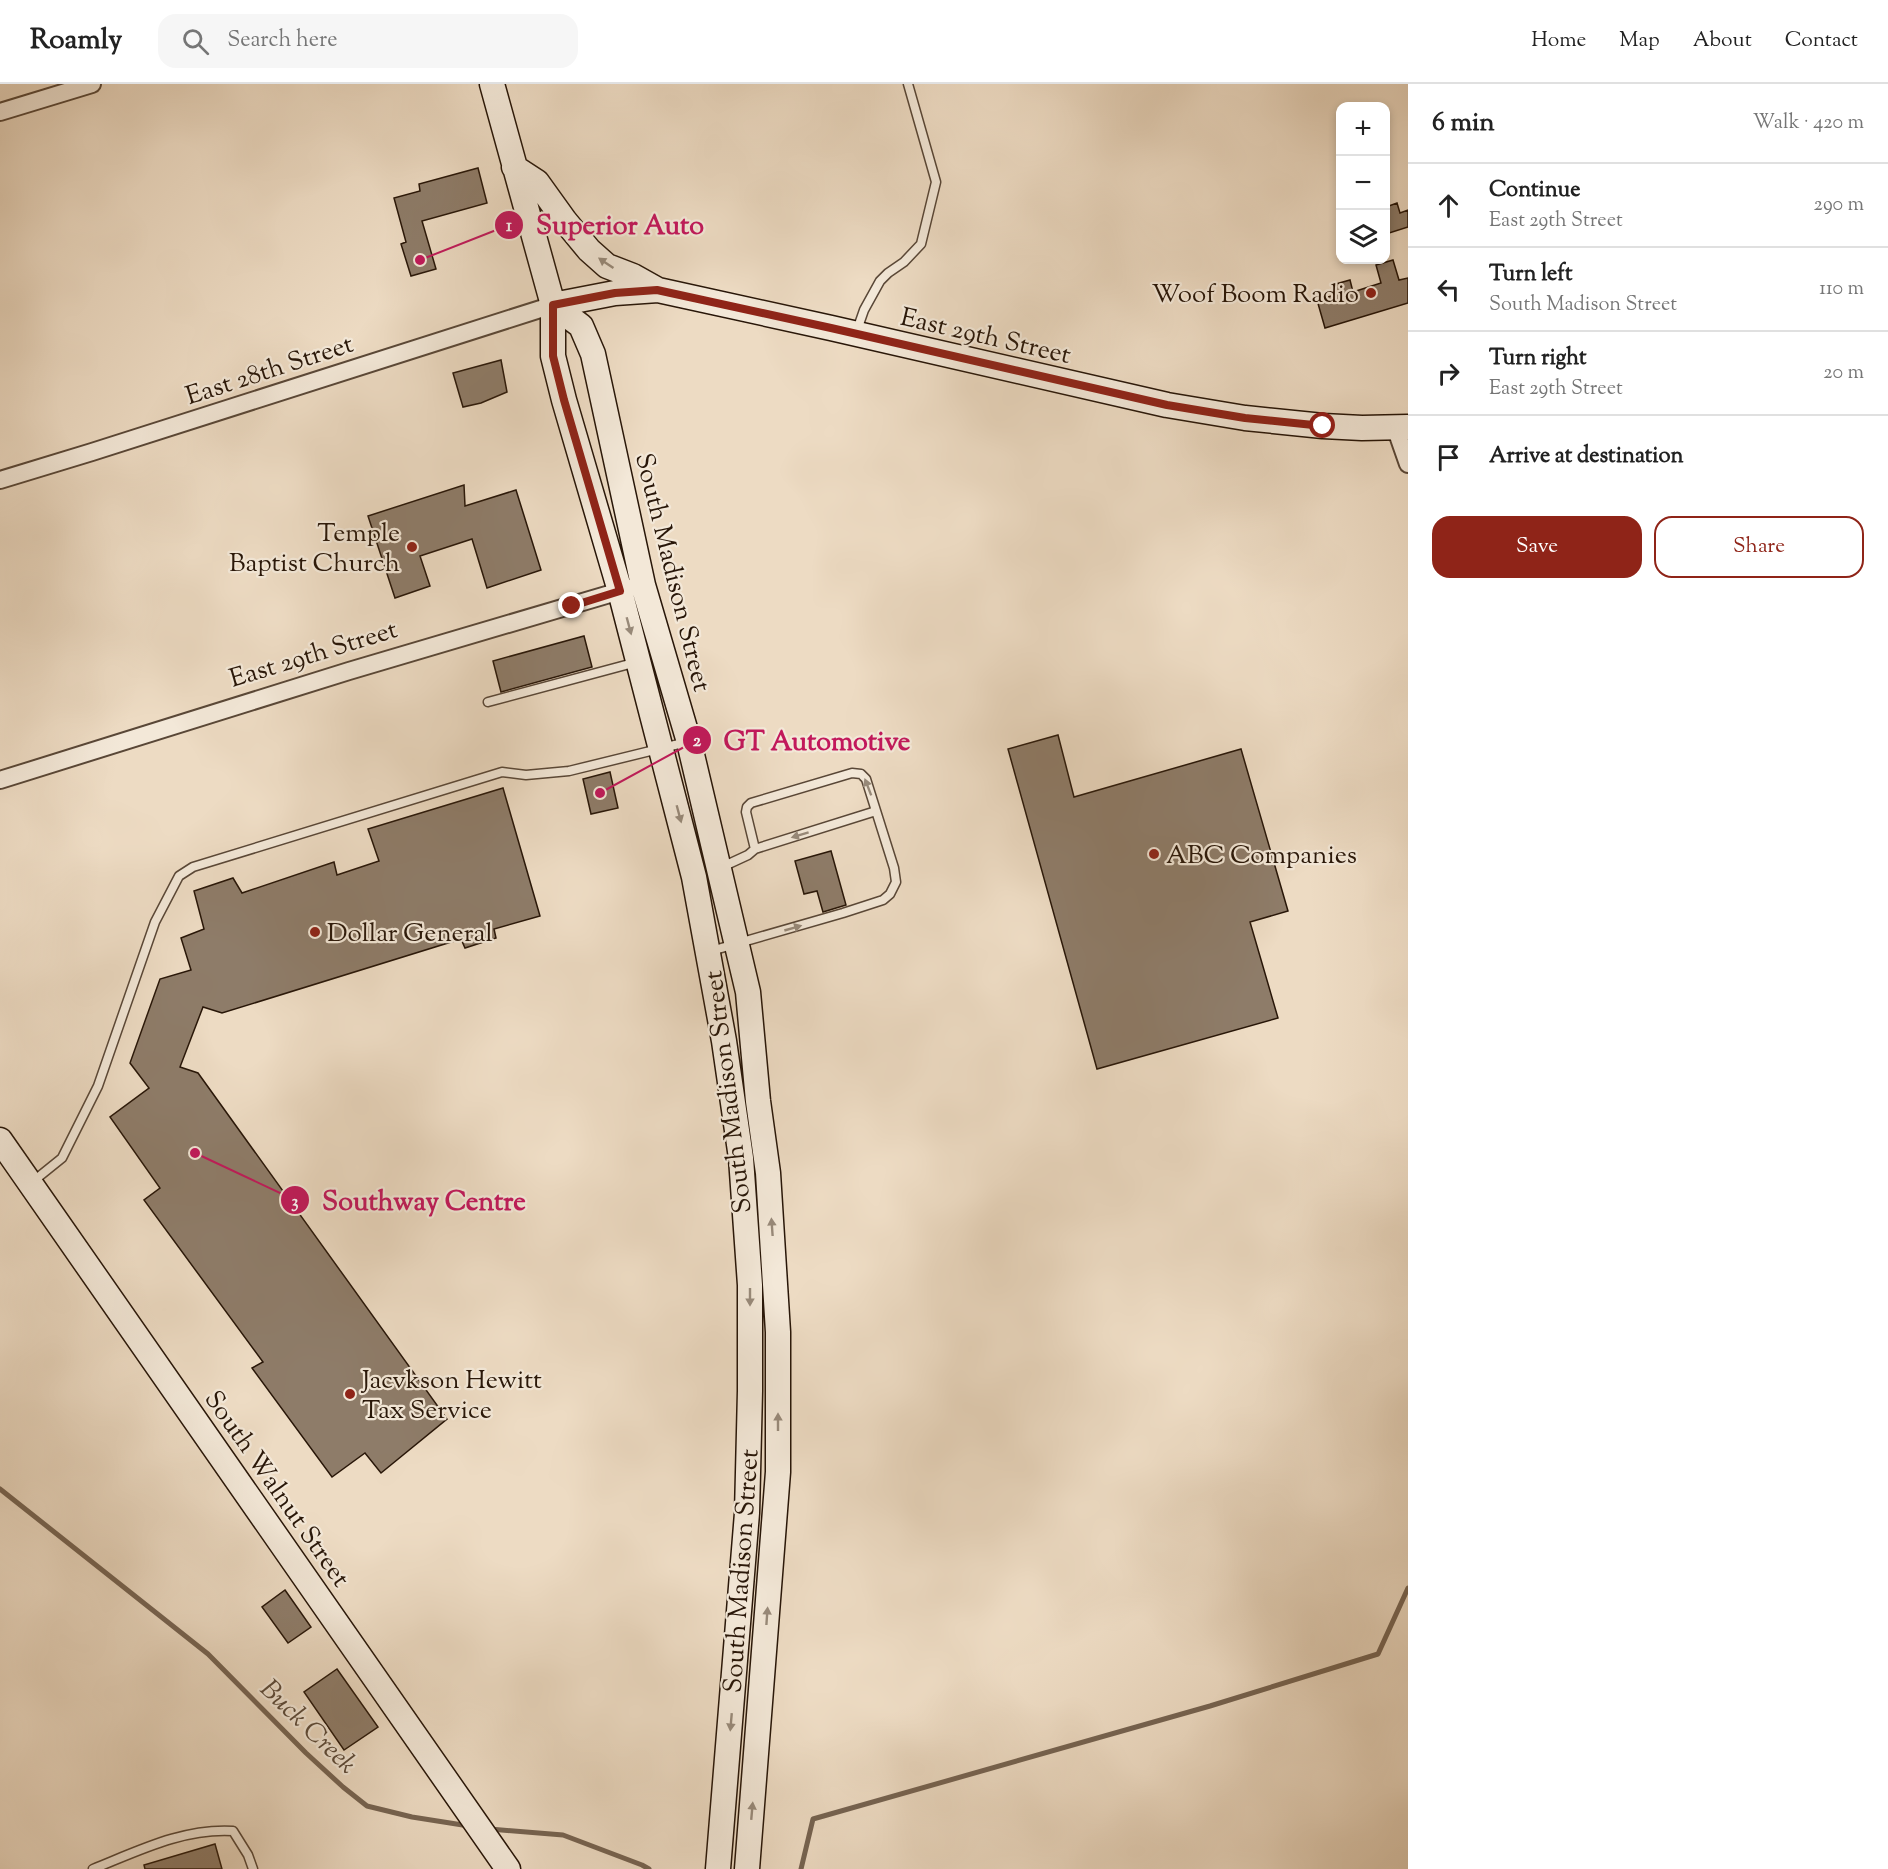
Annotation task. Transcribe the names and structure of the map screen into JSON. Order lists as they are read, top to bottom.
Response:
{
  "streets": {
    "main road": ["East 29th Street", "South Madison Street", "South Walnut Street"],
    "street": ["East 28th Street"]
  },
  "crossings": [
    ["East 29th Street", "East 28th Street"],
    ["East 29th Street", "South Madison Street"],
    ["East 28th Street", "South Madison Street"]
  ],
  "water": ["Buck Creek"],
  "places": [
    "Superior Auto",
    "Woof Boom Radio",
    "Temple Baptist Church",
    "GT Automotive",
    "ABC Companies",
    "Dollar General",
    "Southway Centre",
    "Jacvkson Hewitt Tax Service"
  ],
  "page": {
    "header": "Roamly",
    "search": "Search here",
    "nav": [
      "Home",
      "Map",
      "About",
      "Contact"
    ],
    "heading": ["6 min", "Walk · 420 m"],
    "map_buttons": ["+", "−"],
    "list": [
      ["Continue", "East 29th Street", "290 m"],
      ["Turn left", "South Madison Street", "110 m"],
      ["Turn right", "East 29th Street", "20 m"],
      "Arrive at destination"
    ],
    "buttons": ["Save", "Share"]
  }
}
